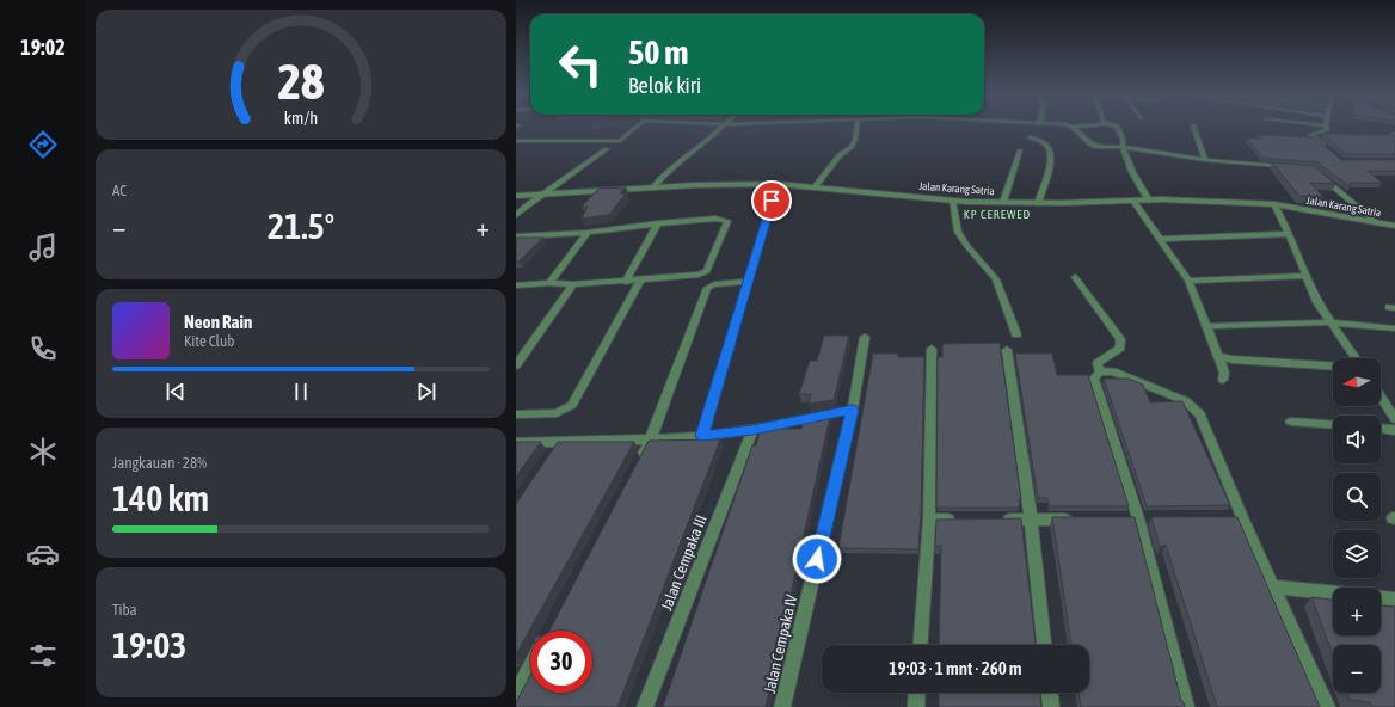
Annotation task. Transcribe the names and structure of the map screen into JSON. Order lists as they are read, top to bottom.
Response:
{
  "streets": {
    "street": ["Jalan Karang Satria", "Jalan Cempaka III", "Jalan Cempaka IV"]
  },
  "districts": ["KP CEREWED"],
  "north": "left",
  "page": {
    "tabs": "19:02",
    "turn": ["50 m", "Belok kiri"],
    "tile": [
      "AC",
      ["Jangkauan · 28%", "140 km"],
      ["Tiba", "19:03"]
    ],
    "heat": ["−", "21.5°", "+"],
    "song": ["Neon Rain", "Kite Club"],
    "map_buttons": ["+", "−"],
    "limit": "30",
    "trip": "19:03 · 1 mnt · 260 m",
    "gauge": ["28", "km/h"]
  }
}
